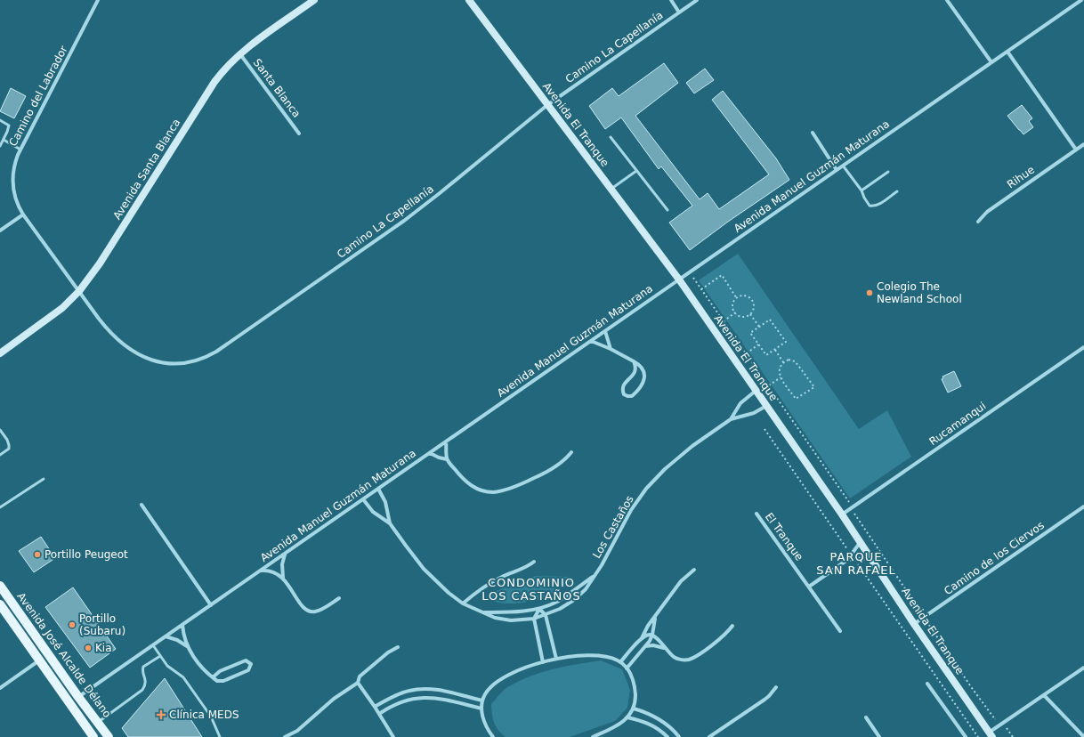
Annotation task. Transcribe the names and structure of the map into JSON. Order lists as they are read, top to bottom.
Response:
{
  "streets": {
    "main road": ["Avenida El Tranque", "Avenida Santa Blanca", "Avenida José Alcalde Délano"],
    "street": [
      "Camino La Capellanía",
      "Santa Blanca",
      "Camino del Labrador",
      "Avenida Manuel Guzmán Maturana",
      "Rihue",
      "Rucamanqui",
      "Los Castaños",
      "El Tranque",
      "Camino de los Ciervos"
    ]
  },
  "crossings": [
    ["Camino La Capellanía", "Camino del Labrador"],
    ["Camino La Capellanía", "Avenida El Tranque"],
    ["Camino La Capellanía", "Avenida Santa Blanca"],
    ["Santa Blanca", "Avenida Santa Blanca"],
    ["Camino del Labrador", "Avenida Santa Blanca"],
    ["Avenida El Tranque", "Avenida Manuel Guzmán Maturana"],
    ["Avenida El Tranque", "Rucamanqui"],
    ["Avenida El Tranque", "Los Castaños"],
    ["Avenida El Tranque", "Camino de los Ciervos"],
    ["Avenida Manuel Guzmán Maturana", "Los Castaños"],
    ["Avenida Manuel Guzmán Maturana", "Avenida José Alcalde Délano"]
  ],
  "districts": ["PARQUE SAN RAFAEL", "CONDOMINIO LOS CASTAÑOS"],
  "places": {
    "other": [
      "Colegio The Newland School",
      "Portillo Peugeot",
      "Portillo (Subaru)",
      "Kia"
    ],
    "health": ["Clínica MEDS"]
  }
}
